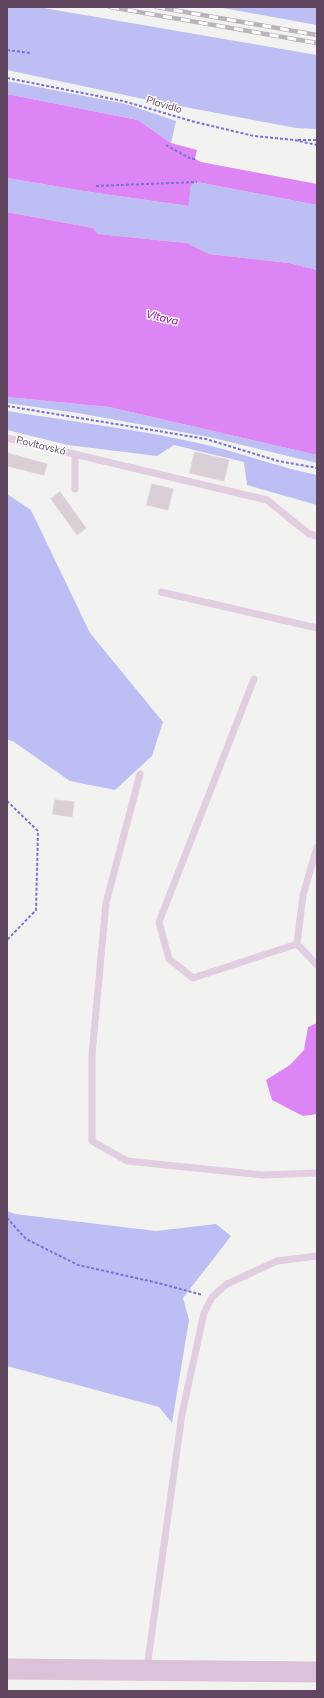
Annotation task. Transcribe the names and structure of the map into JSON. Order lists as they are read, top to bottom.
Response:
{
  "streets": {
    "lane": ["Povltavská"],
    "path": ["Plavidlo"]
  },
  "water": ["Vltava"]
}
